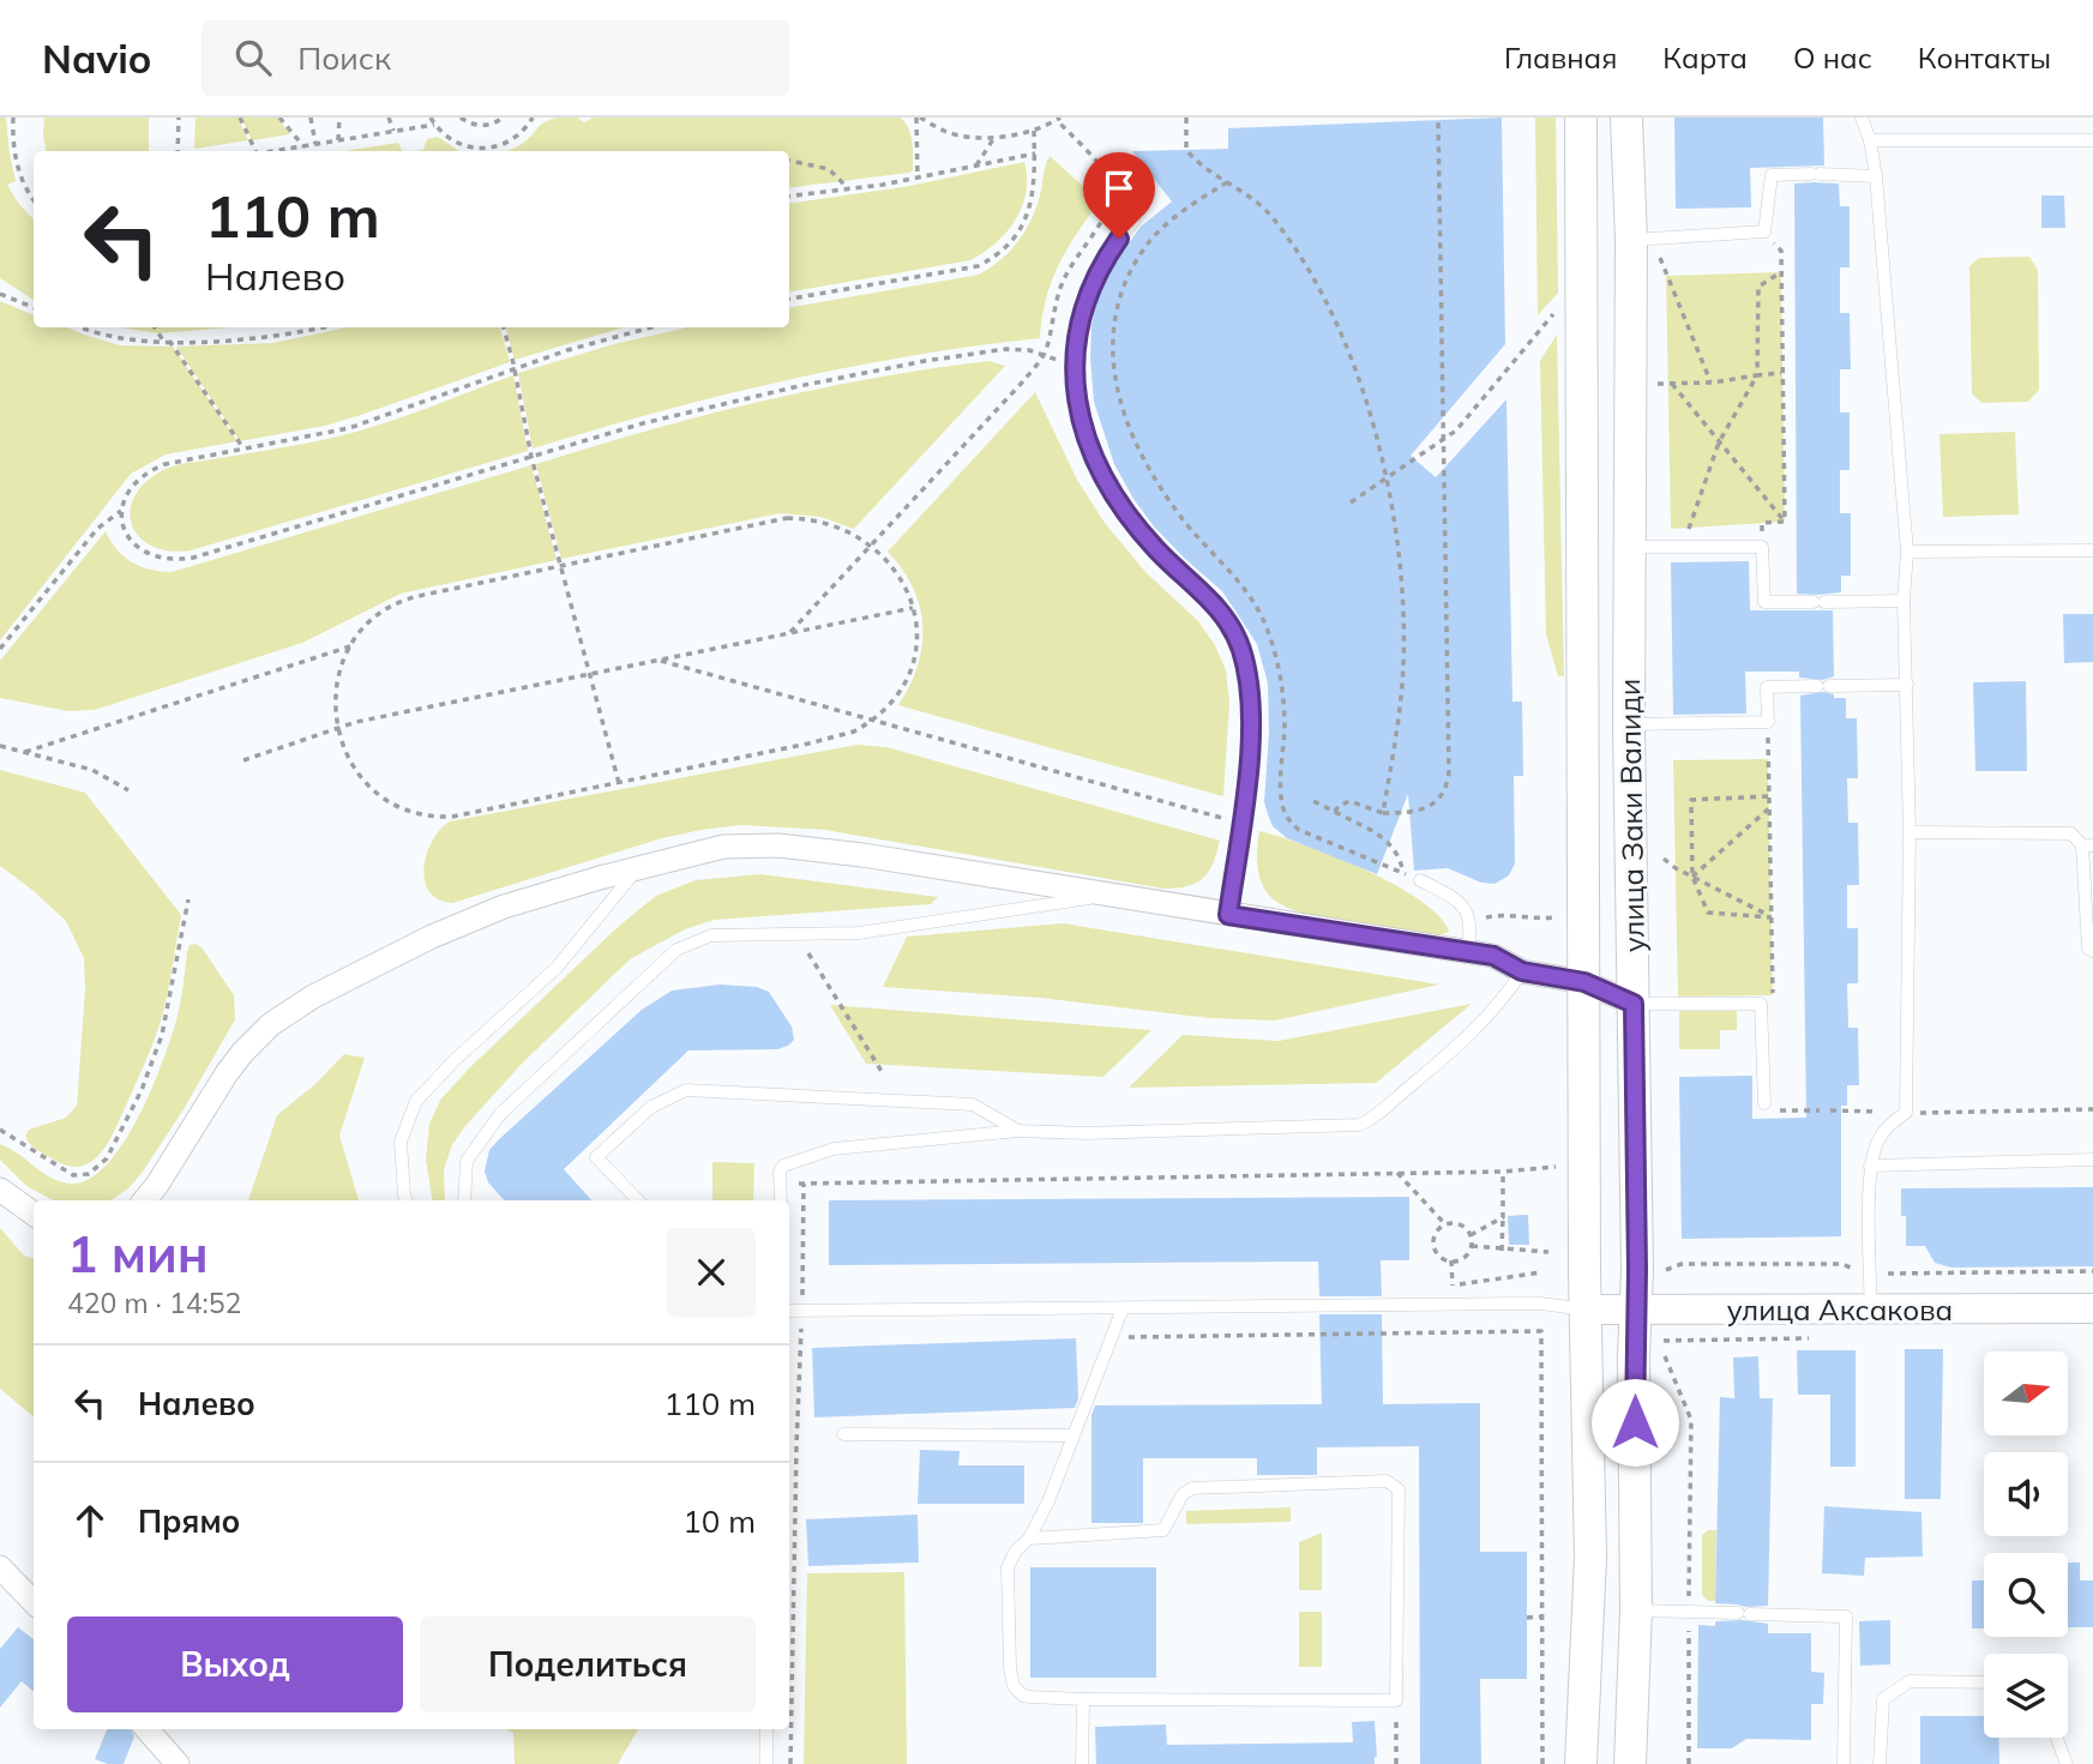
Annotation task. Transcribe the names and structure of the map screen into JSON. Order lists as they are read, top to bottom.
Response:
{
  "streets": {
    "main road": ["улица Заки Валиди"],
    "street": ["улица Аксакова"]
  },
  "crossings": [
    ["улица Заки Валиди", "улица Аксакова"]
  ],
  "north": "right",
  "page": {
    "header": "Navio",
    "search": "Поиск",
    "nav": [
      "Главная",
      "Карта",
      "О нас",
      "Контакты"
    ],
    "turn": ["110 m", "Налево"],
    "heading": ["1 мин", "420 m · 14:52"],
    "list": [
      {
        "name": "Налево",
        "value": "110 m"
      },
      {
        "name": "Прямо",
        "value": "10 m"
      }
    ],
    "buttons": ["Выход", "Поделиться"]
  }
}
